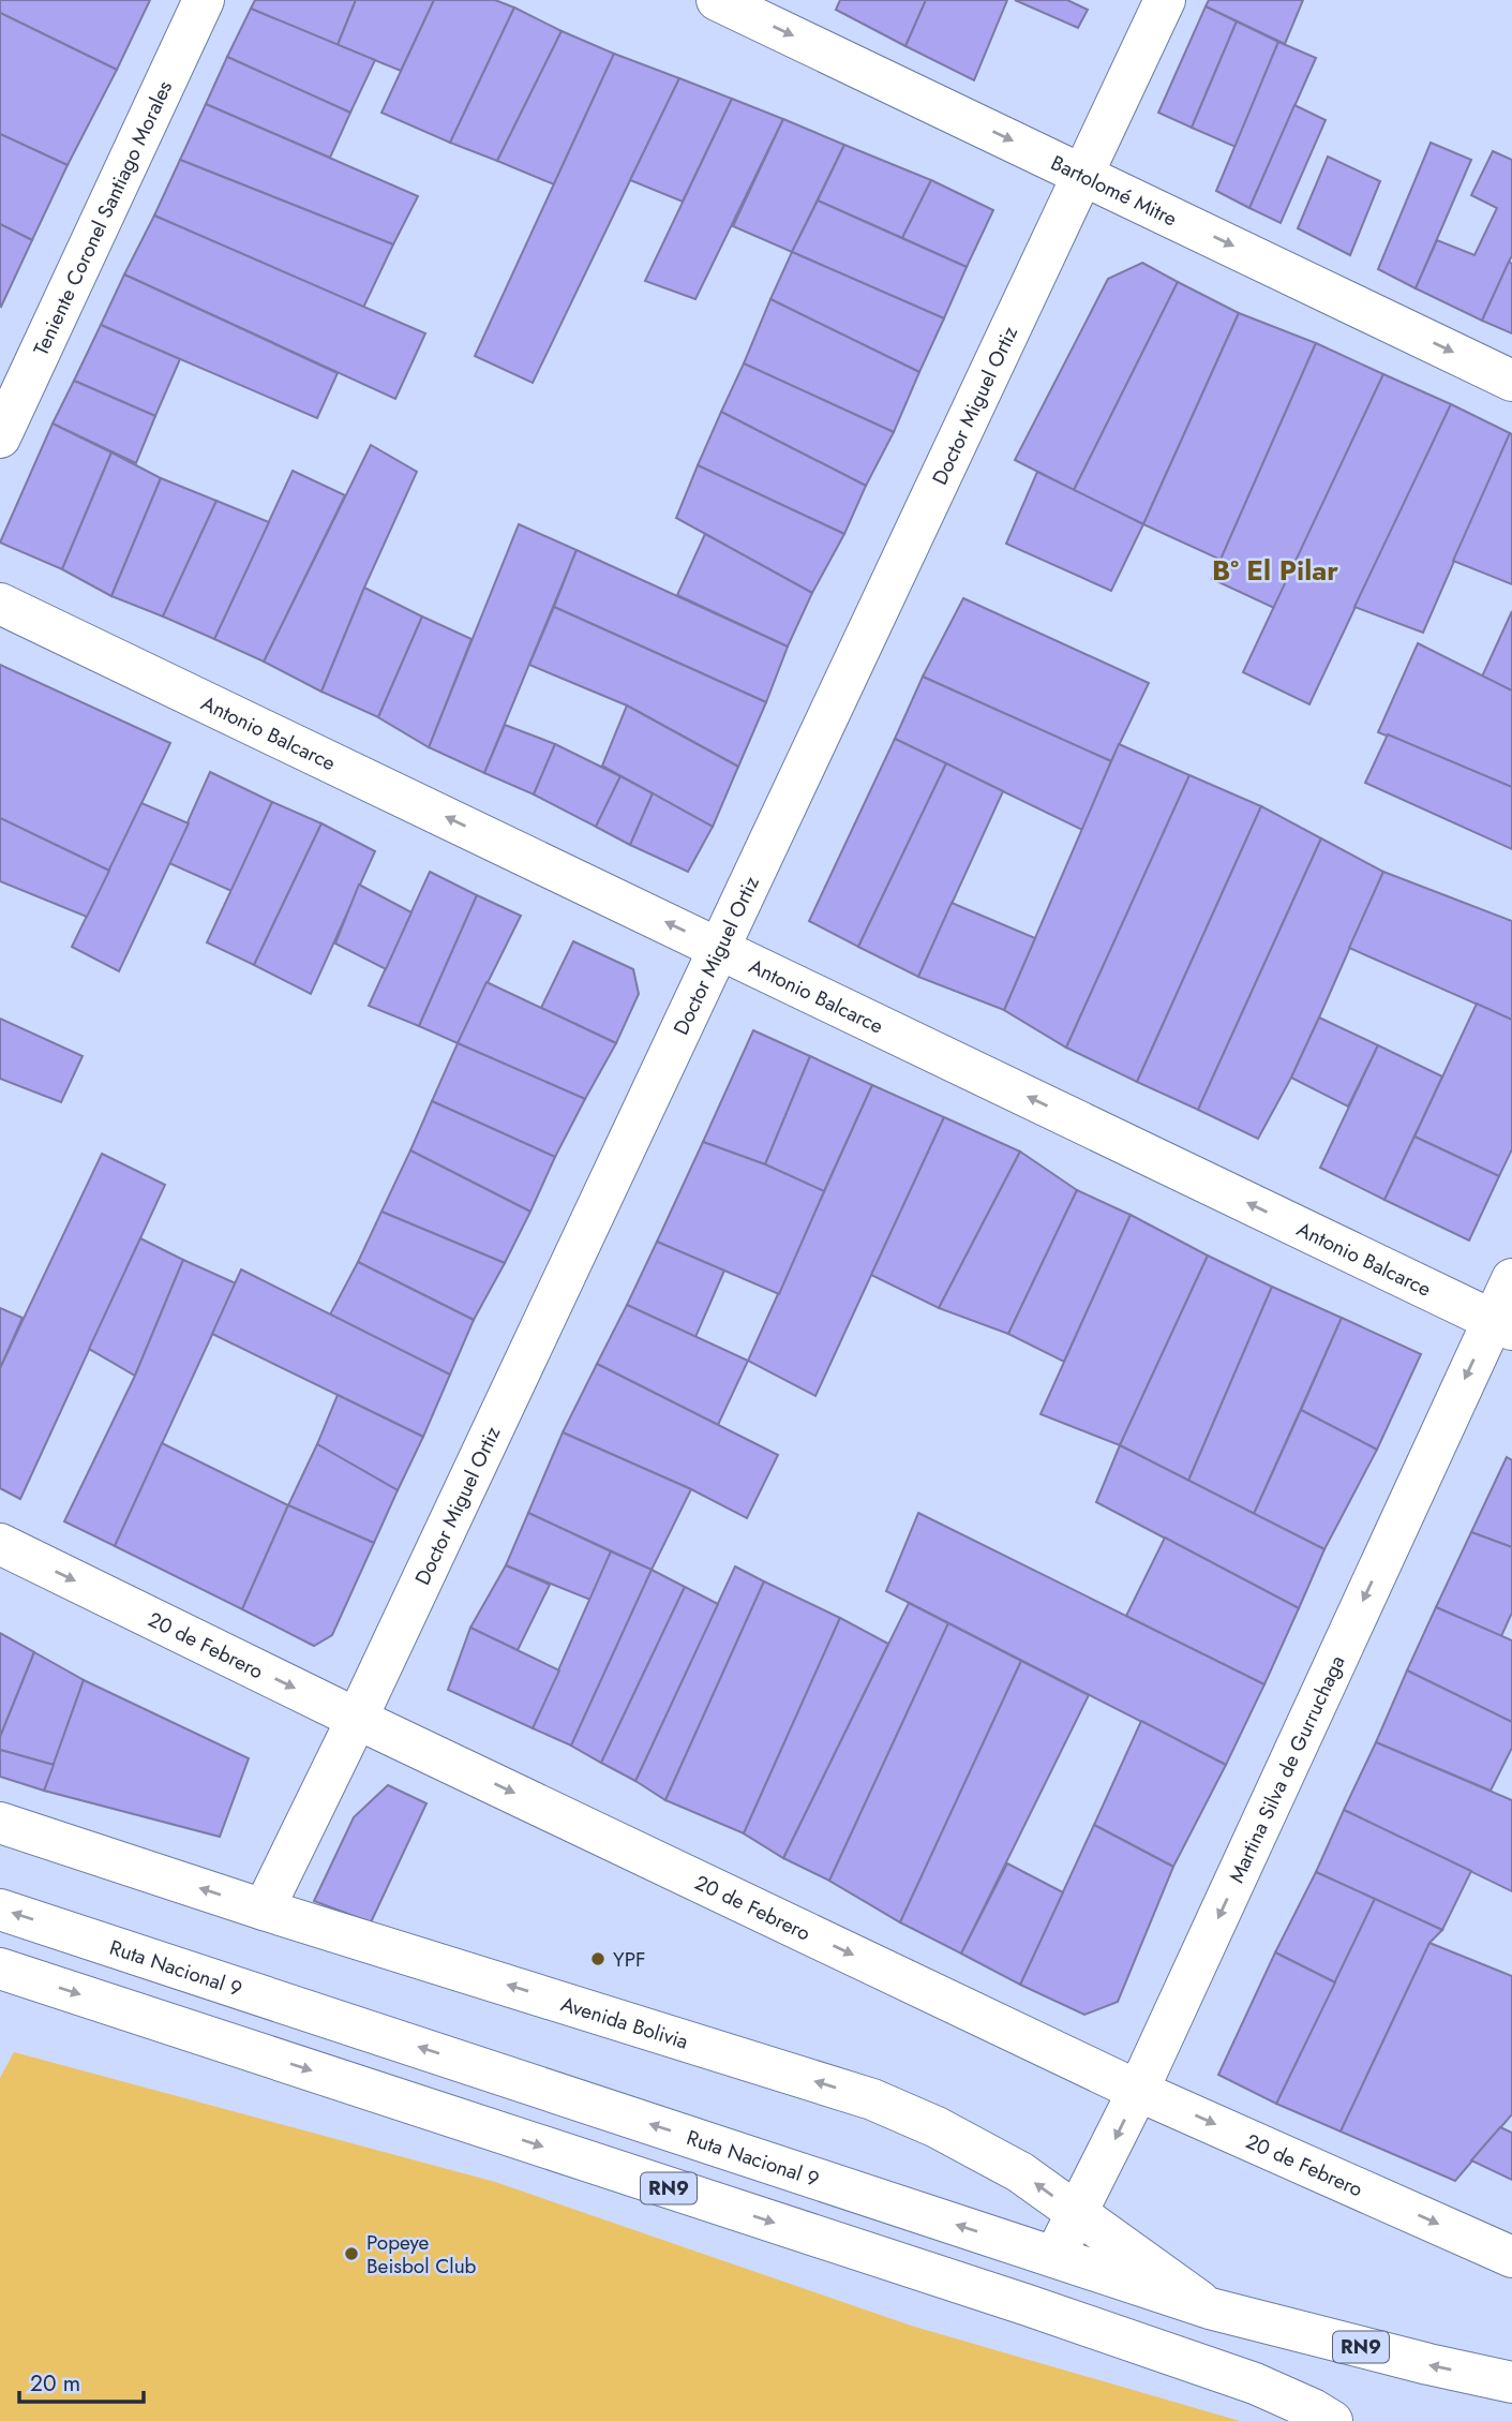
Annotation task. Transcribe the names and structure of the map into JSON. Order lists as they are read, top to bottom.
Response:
{
  "streets": {
    "street": [
      "Bartolomé Mitre",
      "Teniente Coronel Santiago Morales",
      "Doctor Miguel Ortiz",
      "Antonio Balcarce",
      "20 de Febrero",
      "Martina Silva de Gurruchaga",
      "Ruta Nacional 9",
      "Avenida Bolivia",
      "RN9"
    ]
  },
  "crossings": [
    ["Bartolomé Mitre", "Doctor Miguel Ortiz"],
    ["Doctor Miguel Ortiz", "Antonio Balcarce"],
    ["Doctor Miguel Ortiz", "20 de Febrero"],
    ["Doctor Miguel Ortiz", "Avenida Bolivia"],
    ["Antonio Balcarce", "Martina Silva de Gurruchaga"],
    ["20 de Febrero", "Martina Silva de Gurruchaga"],
    ["Martina Silva de Gurruchaga", "Ruta Nacional 9"],
    ["Martina Silva de Gurruchaga", "Avenida Bolivia"],
    ["Ruta Nacional 9", "Avenida Bolivia"]
  ],
  "one_way": ["Bartolomé Mitre", "Antonio Balcarce", "Martina Silva de Gurruchaga"],
  "districts": ["Bº El Pilar"],
  "places": ["YPF", "Popeye Beisbol Club"],
  "scale_bar": "20 m"
}
